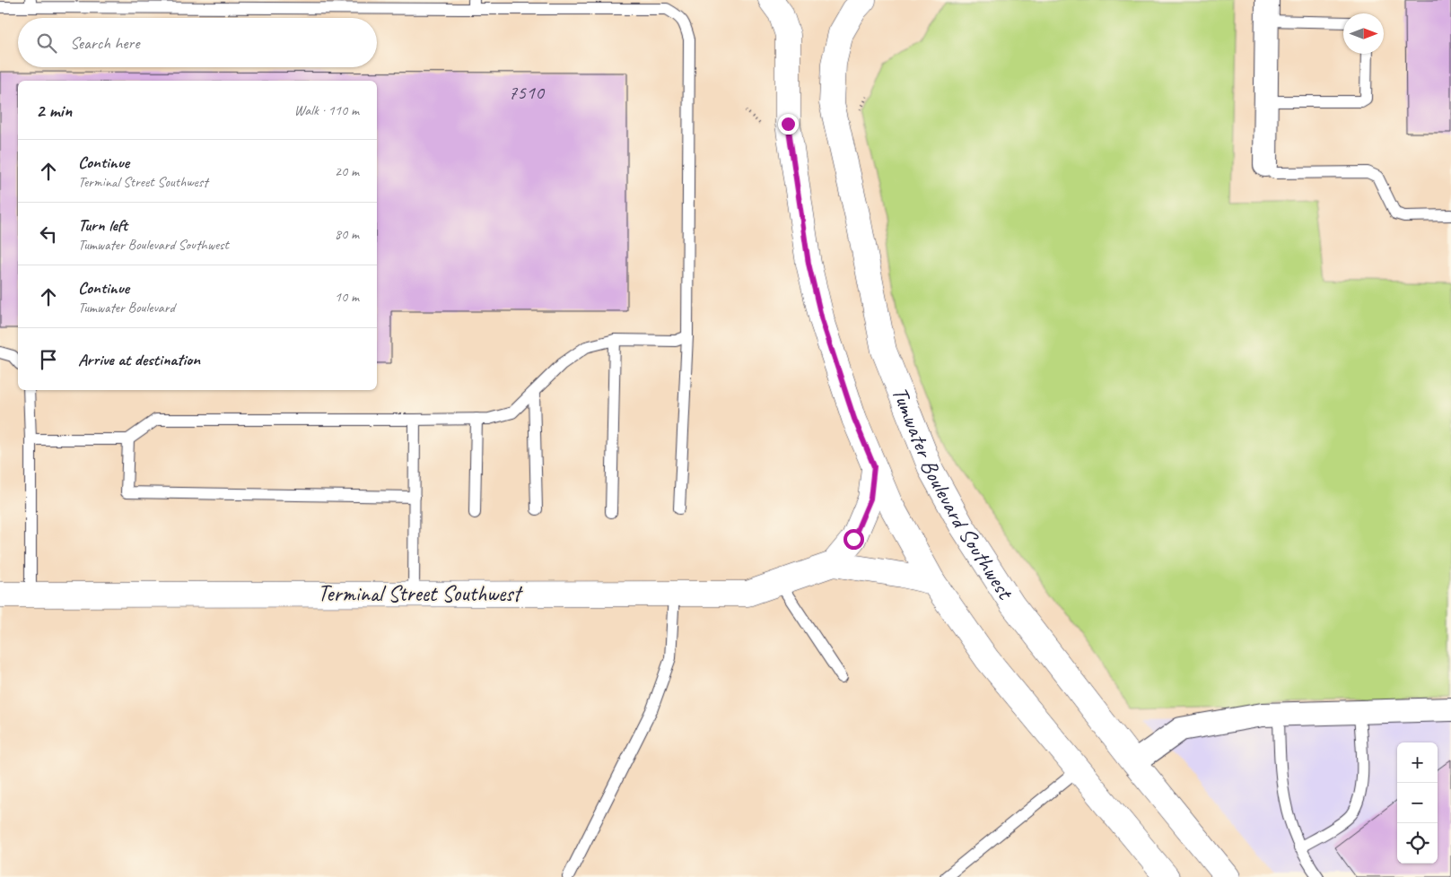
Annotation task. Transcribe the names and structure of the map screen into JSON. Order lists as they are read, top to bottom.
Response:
{
  "streets": {
    "main road": ["Tumwater Boulevard Southwest", "Terminal Street Southwest"]
  },
  "house_numbers": ["7510"],
  "north": "right",
  "page": {
    "search": "Search here",
    "heading": ["2 min", "Walk · 110 m"],
    "list": [
      ["Continue", "Terminal Street Southwest", "20 m"],
      ["Turn left", "Tumwater Boulevard Southwest", "80 m"],
      ["Continue", "Tumwater Boulevard", "10 m"],
      "Arrive at destination"
    ],
    "map_buttons": ["+", "−"]
  }
}
